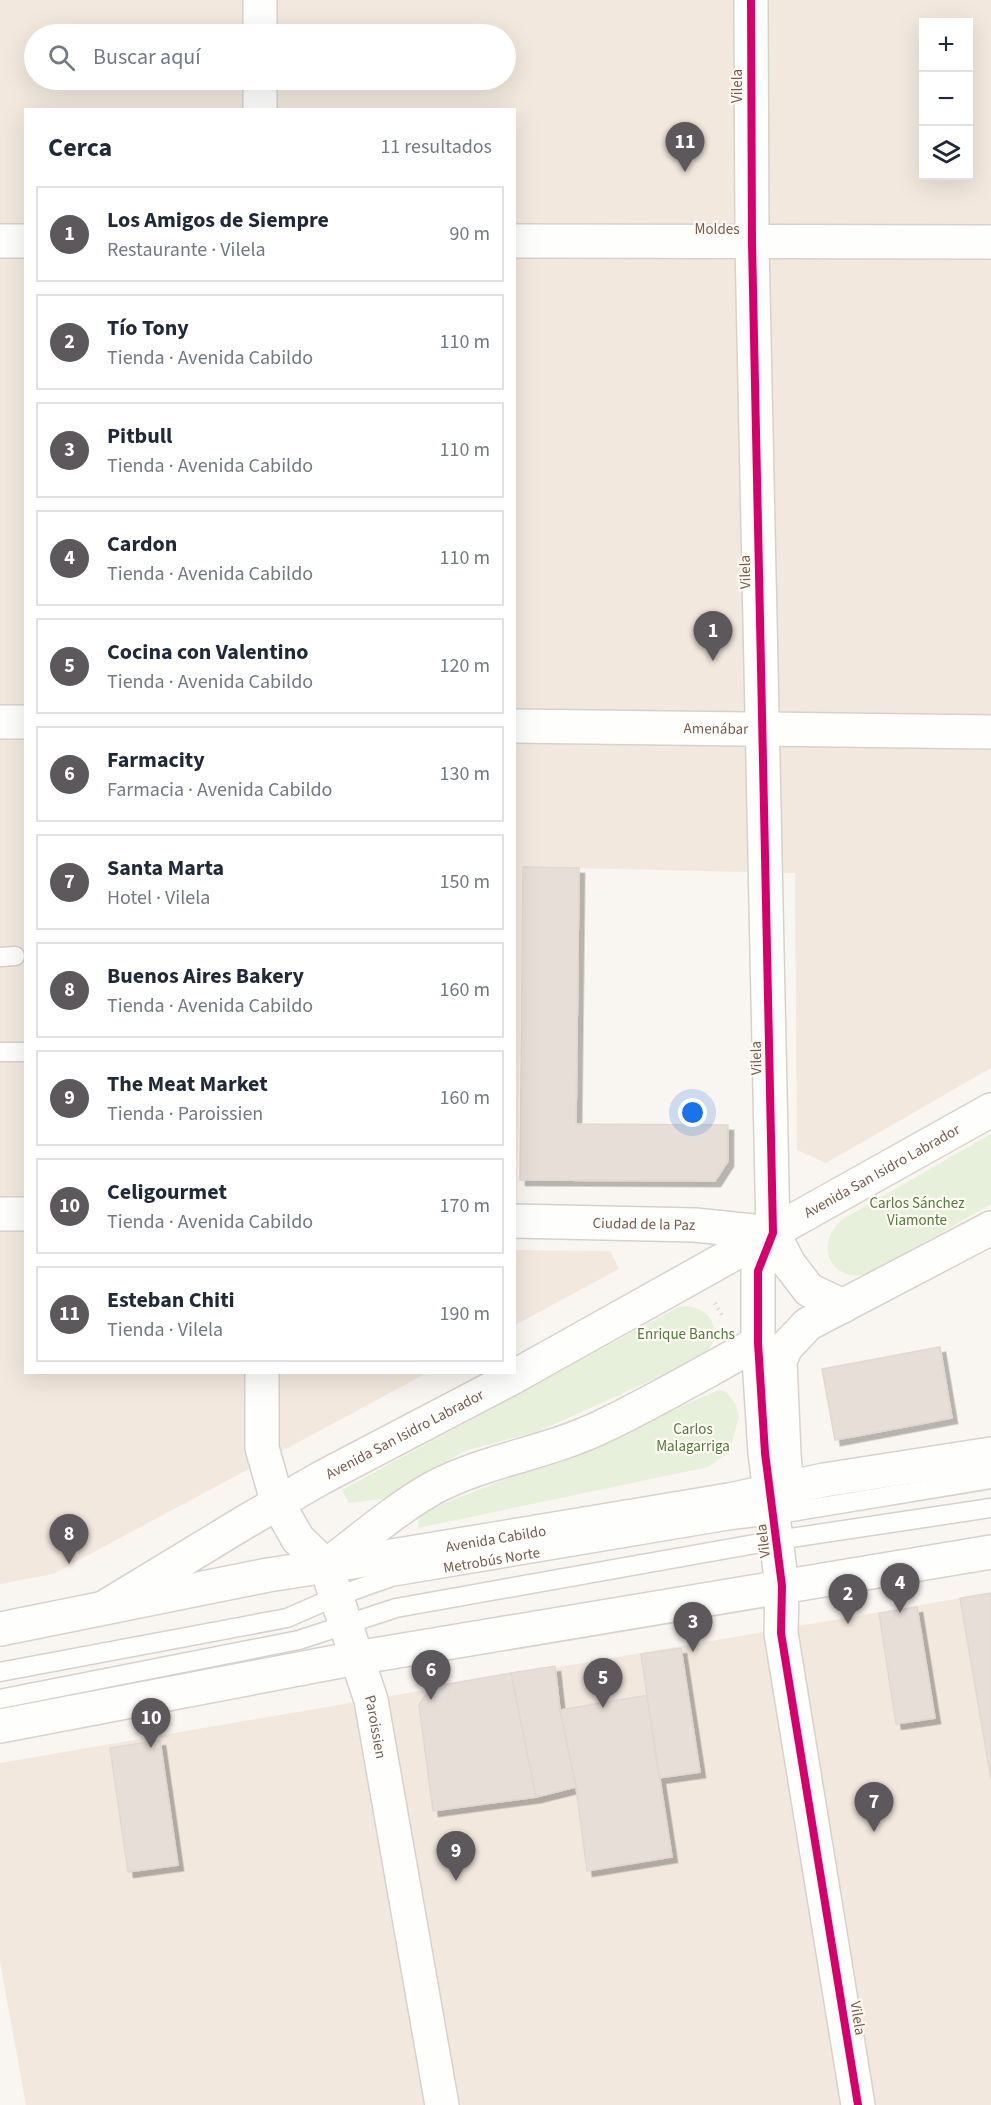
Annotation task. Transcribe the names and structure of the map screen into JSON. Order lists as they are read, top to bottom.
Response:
{
  "streets": {
    "street": [
      "Vilela",
      "Moldes",
      "Amenábar",
      "Avenida San Isidro Labrador",
      "Ciudad de la Paz",
      "Avenida Cabildo",
      "Paroissien"
    ],
    "lane": ["Metrobús Norte"]
  },
  "crossings": [
    ["Vilela", "Moldes"],
    ["Vilela", "Amenábar"],
    ["Vilela", "Avenida San Isidro Labrador"],
    ["Vilela", "Ciudad de la Paz"],
    ["Vilela", "Avenida Cabildo"],
    ["Vilela", "Metrobús Norte"],
    ["Avenida San Isidro Labrador", "Ciudad de la Paz"],
    ["Avenida San Isidro Labrador", "Avenida Cabildo"],
    ["Avenida San Isidro Labrador", "Paroissien"],
    ["Avenida Cabildo", "Metrobús Norte"],
    ["Avenida Cabildo", "Paroissien"],
    ["Metrobús Norte", "Paroissien"]
  ],
  "parks": ["Carlos Sánchez Viamonte", "Enrique Banchs", "Carlos Malagarriga"],
  "page": {
    "map_buttons": ["+", "−"],
    "search": "Buscar aquí",
    "heading": ["Cerca", "11 resultados"],
    "pins": [
      "11",
      "1",
      "8",
      "4",
      "2",
      "3",
      "6",
      "5",
      "10",
      "7",
      "9"
    ],
    "list": [
      {
        "mark": "1",
        "name": "Los Amigos de Siempre",
        "note": "Restaurante · Vilela",
        "value": "90 m"
      },
      {
        "mark": "2",
        "name": "Tío Tony",
        "note": "Tienda · Avenida Cabildo",
        "value": "110 m"
      },
      {
        "mark": "3",
        "name": "Pitbull",
        "note": "Tienda · Avenida Cabildo",
        "value": "110 m"
      },
      {
        "mark": "4",
        "name": "Cardon",
        "note": "Tienda · Avenida Cabildo",
        "value": "110 m"
      },
      {
        "mark": "5",
        "name": "Cocina con Valentino",
        "note": "Tienda · Avenida Cabildo",
        "value": "120 m"
      },
      {
        "mark": "6",
        "name": "Farmacity",
        "note": "Farmacia · Avenida Cabildo",
        "value": "130 m"
      },
      {
        "mark": "7",
        "name": "Santa Marta",
        "note": "Hotel · Vilela",
        "value": "150 m"
      },
      {
        "mark": "8",
        "name": "Buenos Aires Bakery",
        "note": "Tienda · Avenida Cabildo",
        "value": "160 m"
      },
      {
        "mark": "9",
        "name": "The Meat Market",
        "note": "Tienda · Paroissien",
        "value": "160 m"
      },
      {
        "mark": "10",
        "name": "Celigourmet",
        "note": "Tienda · Avenida Cabildo",
        "value": "170 m"
      },
      {
        "mark": "11",
        "name": "Esteban Chiti",
        "note": "Tienda · Vilela",
        "value": "190 m"
      }
    ]
  }
}
